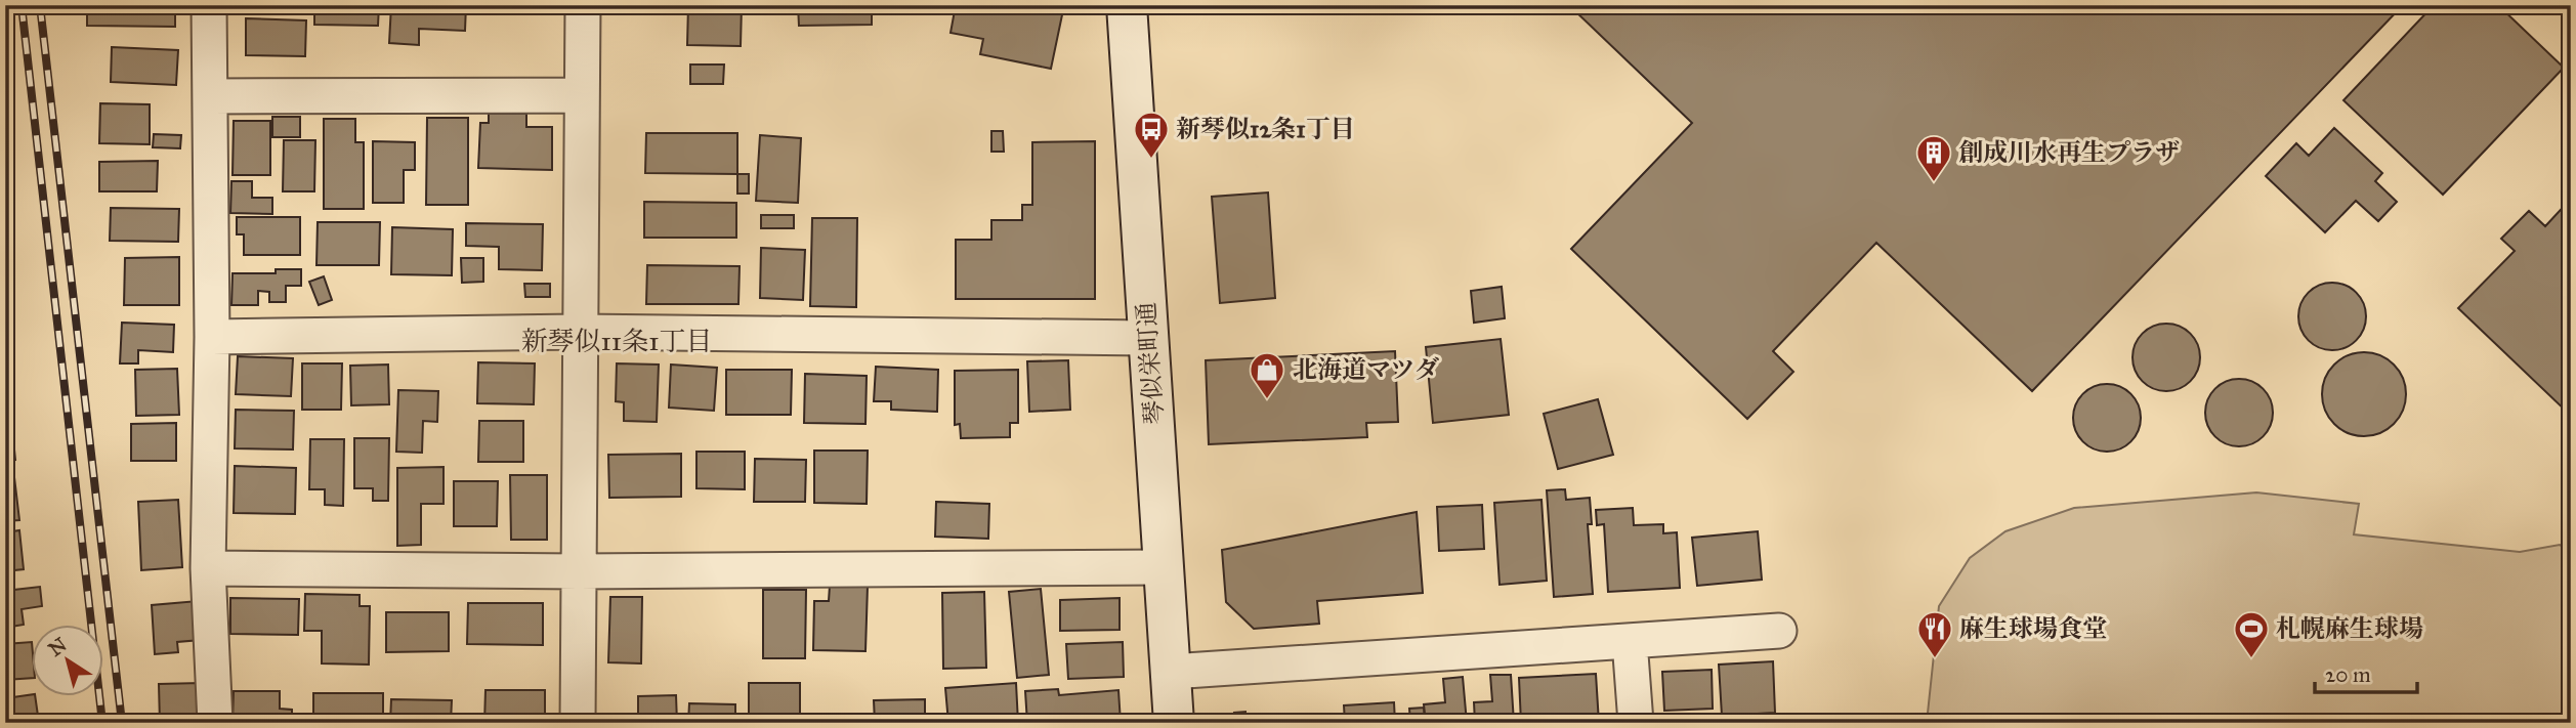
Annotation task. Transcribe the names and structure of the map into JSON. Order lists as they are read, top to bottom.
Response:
{
  "streets": {
    "main road": ["琴似栄町通"]
  },
  "districts": ["新琴似11条1丁目"],
  "places": {
    "bus stop": ["新琴似12条1丁目"],
    "building": ["創成川水再生プラザ"],
    "shop": ["北海道マツダ"],
    "restaurant": ["麻生球場食堂"],
    "sports": ["札幌麻生球場"]
  },
  "scale_bar": "20 m",
  "north": "top left"
}
